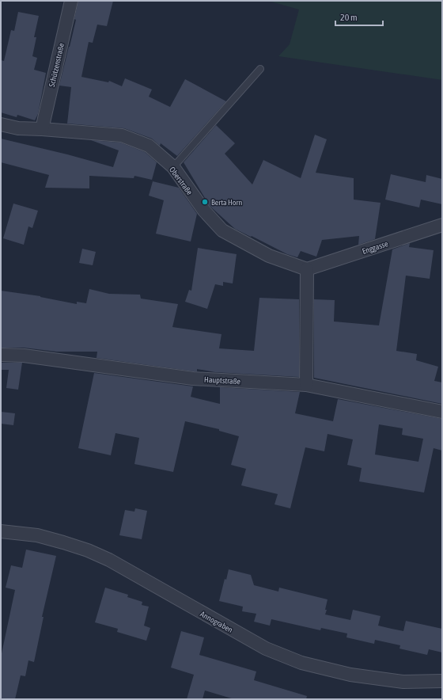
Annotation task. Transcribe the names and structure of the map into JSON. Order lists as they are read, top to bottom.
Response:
{
  "streets": {
    "street": [
      "Schützenstraße",
      "Oberstraße",
      "Enggasse",
      "Hauptstraße",
      "Annograben"
    ]
  },
  "crossings": [
    ["Schützenstraße", "Oberstraße"],
    ["Oberstraße", "Enggasse"]
  ],
  "places": ["Berta Horn"],
  "scale_bar": "20 m"
}
